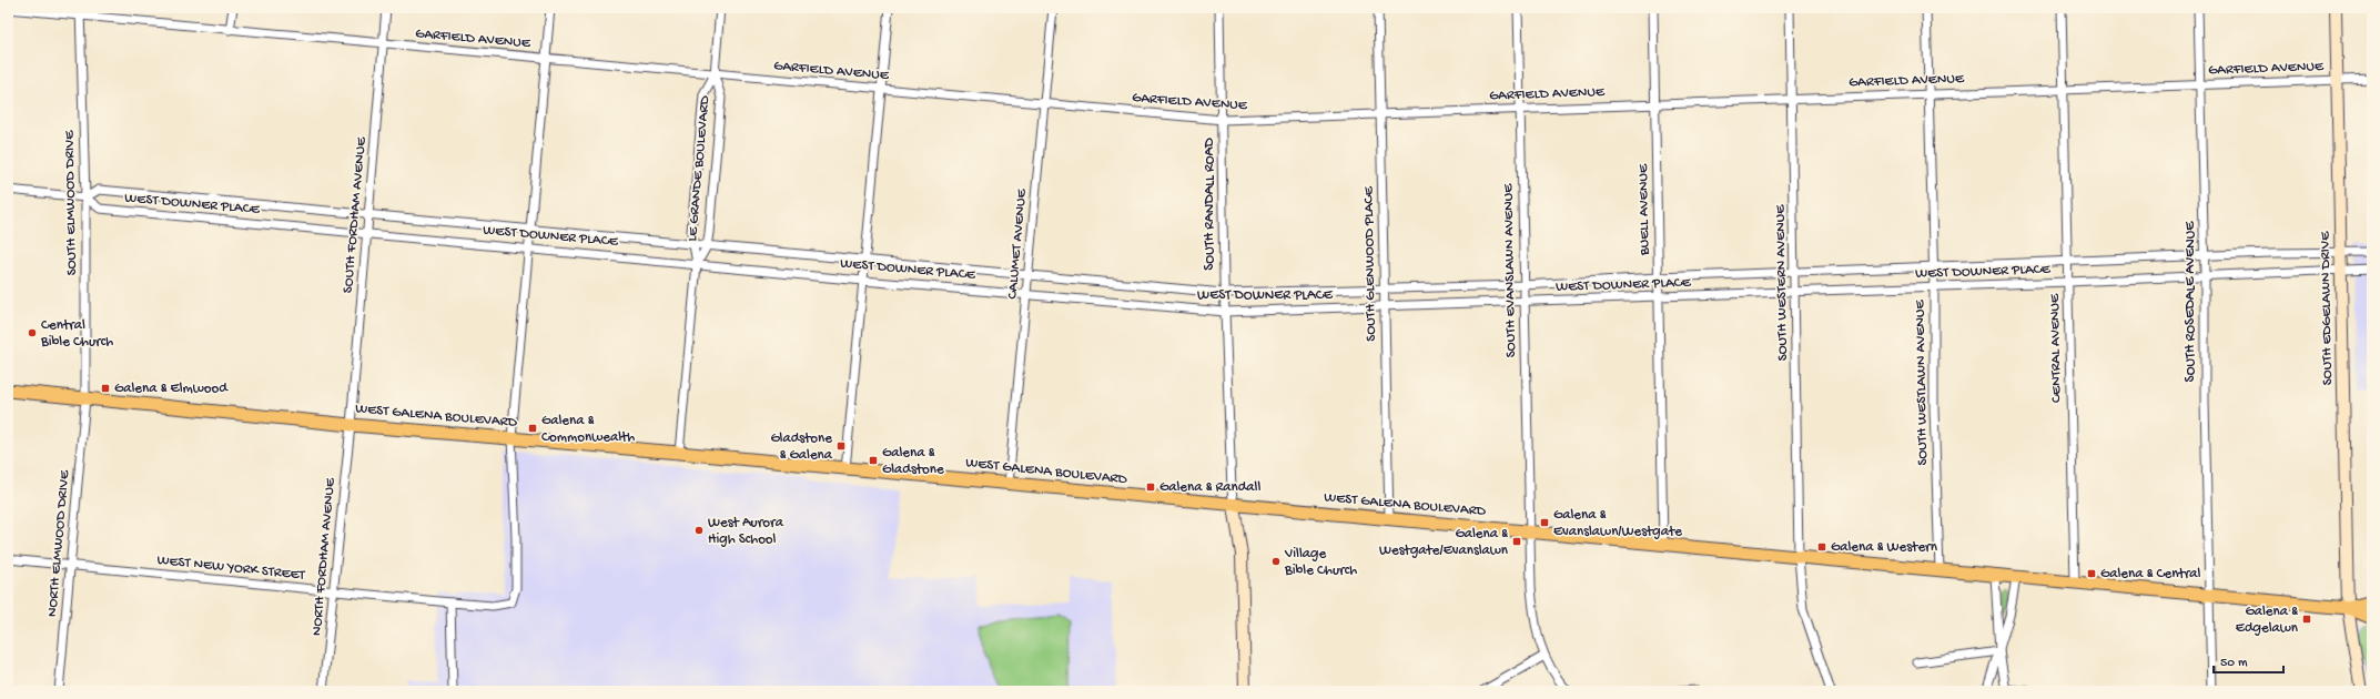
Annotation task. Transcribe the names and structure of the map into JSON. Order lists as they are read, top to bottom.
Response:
{
  "streets": {
    "main road": ["WEST GALENA BOULEVARD"],
    "street": [
      "GARFIELD AVENUE",
      "LE GRANDE BOULEVARD",
      "SOUTH ELMWOOD DRIVE",
      "WEST DOWNER PLACE",
      "SOUTH RANDALL ROAD",
      "BUELL AVENUE",
      "SOUTH FORDHAM AVENUE",
      "CALUMET AVENUE",
      "SOUTH GLENWOOD PLACE",
      "SOUTH EVANSLAWN AVENUE",
      "SOUTH WESTERN AVENUE",
      "SOUTH ROSEDALE AVENUE",
      "SOUTH EDGELAWN DRIVE",
      "CENTRAL AVENUE",
      "SOUTH WESTLAWN AVENUE",
      "NORTH ELMWOOD DRIVE",
      "NORTH FORDHAM AVENUE",
      "WEST NEW YORK STREET"
    ]
  },
  "crossings": [
    ["GARFIELD AVENUE", "LE GRANDE BOULEVARD"],
    ["GARFIELD AVENUE", "SOUTH ELMWOOD DRIVE"],
    ["GARFIELD AVENUE", "SOUTH RANDALL ROAD"],
    ["GARFIELD AVENUE", "BUELL AVENUE"],
    ["GARFIELD AVENUE", "SOUTH FORDHAM AVENUE"],
    ["GARFIELD AVENUE", "CALUMET AVENUE"],
    ["GARFIELD AVENUE", "SOUTH GLENWOOD PLACE"],
    ["GARFIELD AVENUE", "SOUTH EVANSLAWN AVENUE"],
    ["GARFIELD AVENUE", "SOUTH WESTERN AVENUE"],
    ["GARFIELD AVENUE", "SOUTH ROSEDALE AVENUE"],
    ["GARFIELD AVENUE", "SOUTH EDGELAWN DRIVE"],
    ["GARFIELD AVENUE", "CENTRAL AVENUE"],
    ["GARFIELD AVENUE", "SOUTH WESTLAWN AVENUE"],
    ["LE GRANDE BOULEVARD", "WEST DOWNER PLACE"],
    ["LE GRANDE BOULEVARD", "WEST GALENA BOULEVARD"],
    ["SOUTH ELMWOOD DRIVE", "WEST DOWNER PLACE"],
    ["SOUTH ELMWOOD DRIVE", "WEST GALENA BOULEVARD"],
    ["SOUTH ELMWOOD DRIVE", "NORTH ELMWOOD DRIVE"],
    ["WEST DOWNER PLACE", "SOUTH RANDALL ROAD"],
    ["WEST DOWNER PLACE", "BUELL AVENUE"],
    ["WEST DOWNER PLACE", "SOUTH FORDHAM AVENUE"],
    ["WEST DOWNER PLACE", "CALUMET AVENUE"],
    ["WEST DOWNER PLACE", "SOUTH GLENWOOD PLACE"],
    ["WEST DOWNER PLACE", "SOUTH EVANSLAWN AVENUE"],
    ["WEST DOWNER PLACE", "SOUTH WESTERN AVENUE"],
    ["WEST DOWNER PLACE", "SOUTH ROSEDALE AVENUE"],
    ["WEST DOWNER PLACE", "SOUTH EDGELAWN DRIVE"],
    ["WEST DOWNER PLACE", "CENTRAL AVENUE"],
    ["WEST DOWNER PLACE", "SOUTH WESTLAWN AVENUE"],
    ["SOUTH RANDALL ROAD", "WEST GALENA BOULEVARD"],
    ["BUELL AVENUE", "WEST GALENA BOULEVARD"],
    ["SOUTH FORDHAM AVENUE", "WEST GALENA BOULEVARD"],
    ["SOUTH FORDHAM AVENUE", "NORTH FORDHAM AVENUE"],
    ["CALUMET AVENUE", "WEST GALENA BOULEVARD"],
    ["SOUTH GLENWOOD PLACE", "WEST GALENA BOULEVARD"],
    ["SOUTH EVANSLAWN AVENUE", "WEST GALENA BOULEVARD"],
    ["SOUTH WESTERN AVENUE", "WEST GALENA BOULEVARD"],
    ["SOUTH ROSEDALE AVENUE", "WEST GALENA BOULEVARD"],
    ["SOUTH EDGELAWN DRIVE", "WEST GALENA BOULEVARD"],
    ["CENTRAL AVENUE", "WEST GALENA BOULEVARD"],
    ["SOUTH WESTLAWN AVENUE", "WEST GALENA BOULEVARD"],
    ["WEST GALENA BOULEVARD", "NORTH ELMWOOD DRIVE"],
    ["WEST GALENA BOULEVARD", "NORTH FORDHAM AVENUE"],
    ["WEST GALENA BOULEVARD", "WEST NEW YORK STREET"],
    ["NORTH ELMWOOD DRIVE", "WEST NEW YORK STREET"],
    ["NORTH FORDHAM AVENUE", "WEST NEW YORK STREET"]
  ],
  "places": {
    "other": ["Central Bible Church", "West Aurora High School", "Village Bible Church"],
    "transit": [
      "Galena & Elmwood",
      "Galena & Commonwealth",
      "Gladstone & Galena",
      "Galena & Gladstone",
      "Galena & Randall",
      "Galena & Evanslawn/Westgate",
      "Galena & Westgate/Evanslawn",
      "Galena & Western",
      "Galena & Central",
      "Galena & Edgelawn"
    ]
  },
  "scale_bar": "50 m"
}
